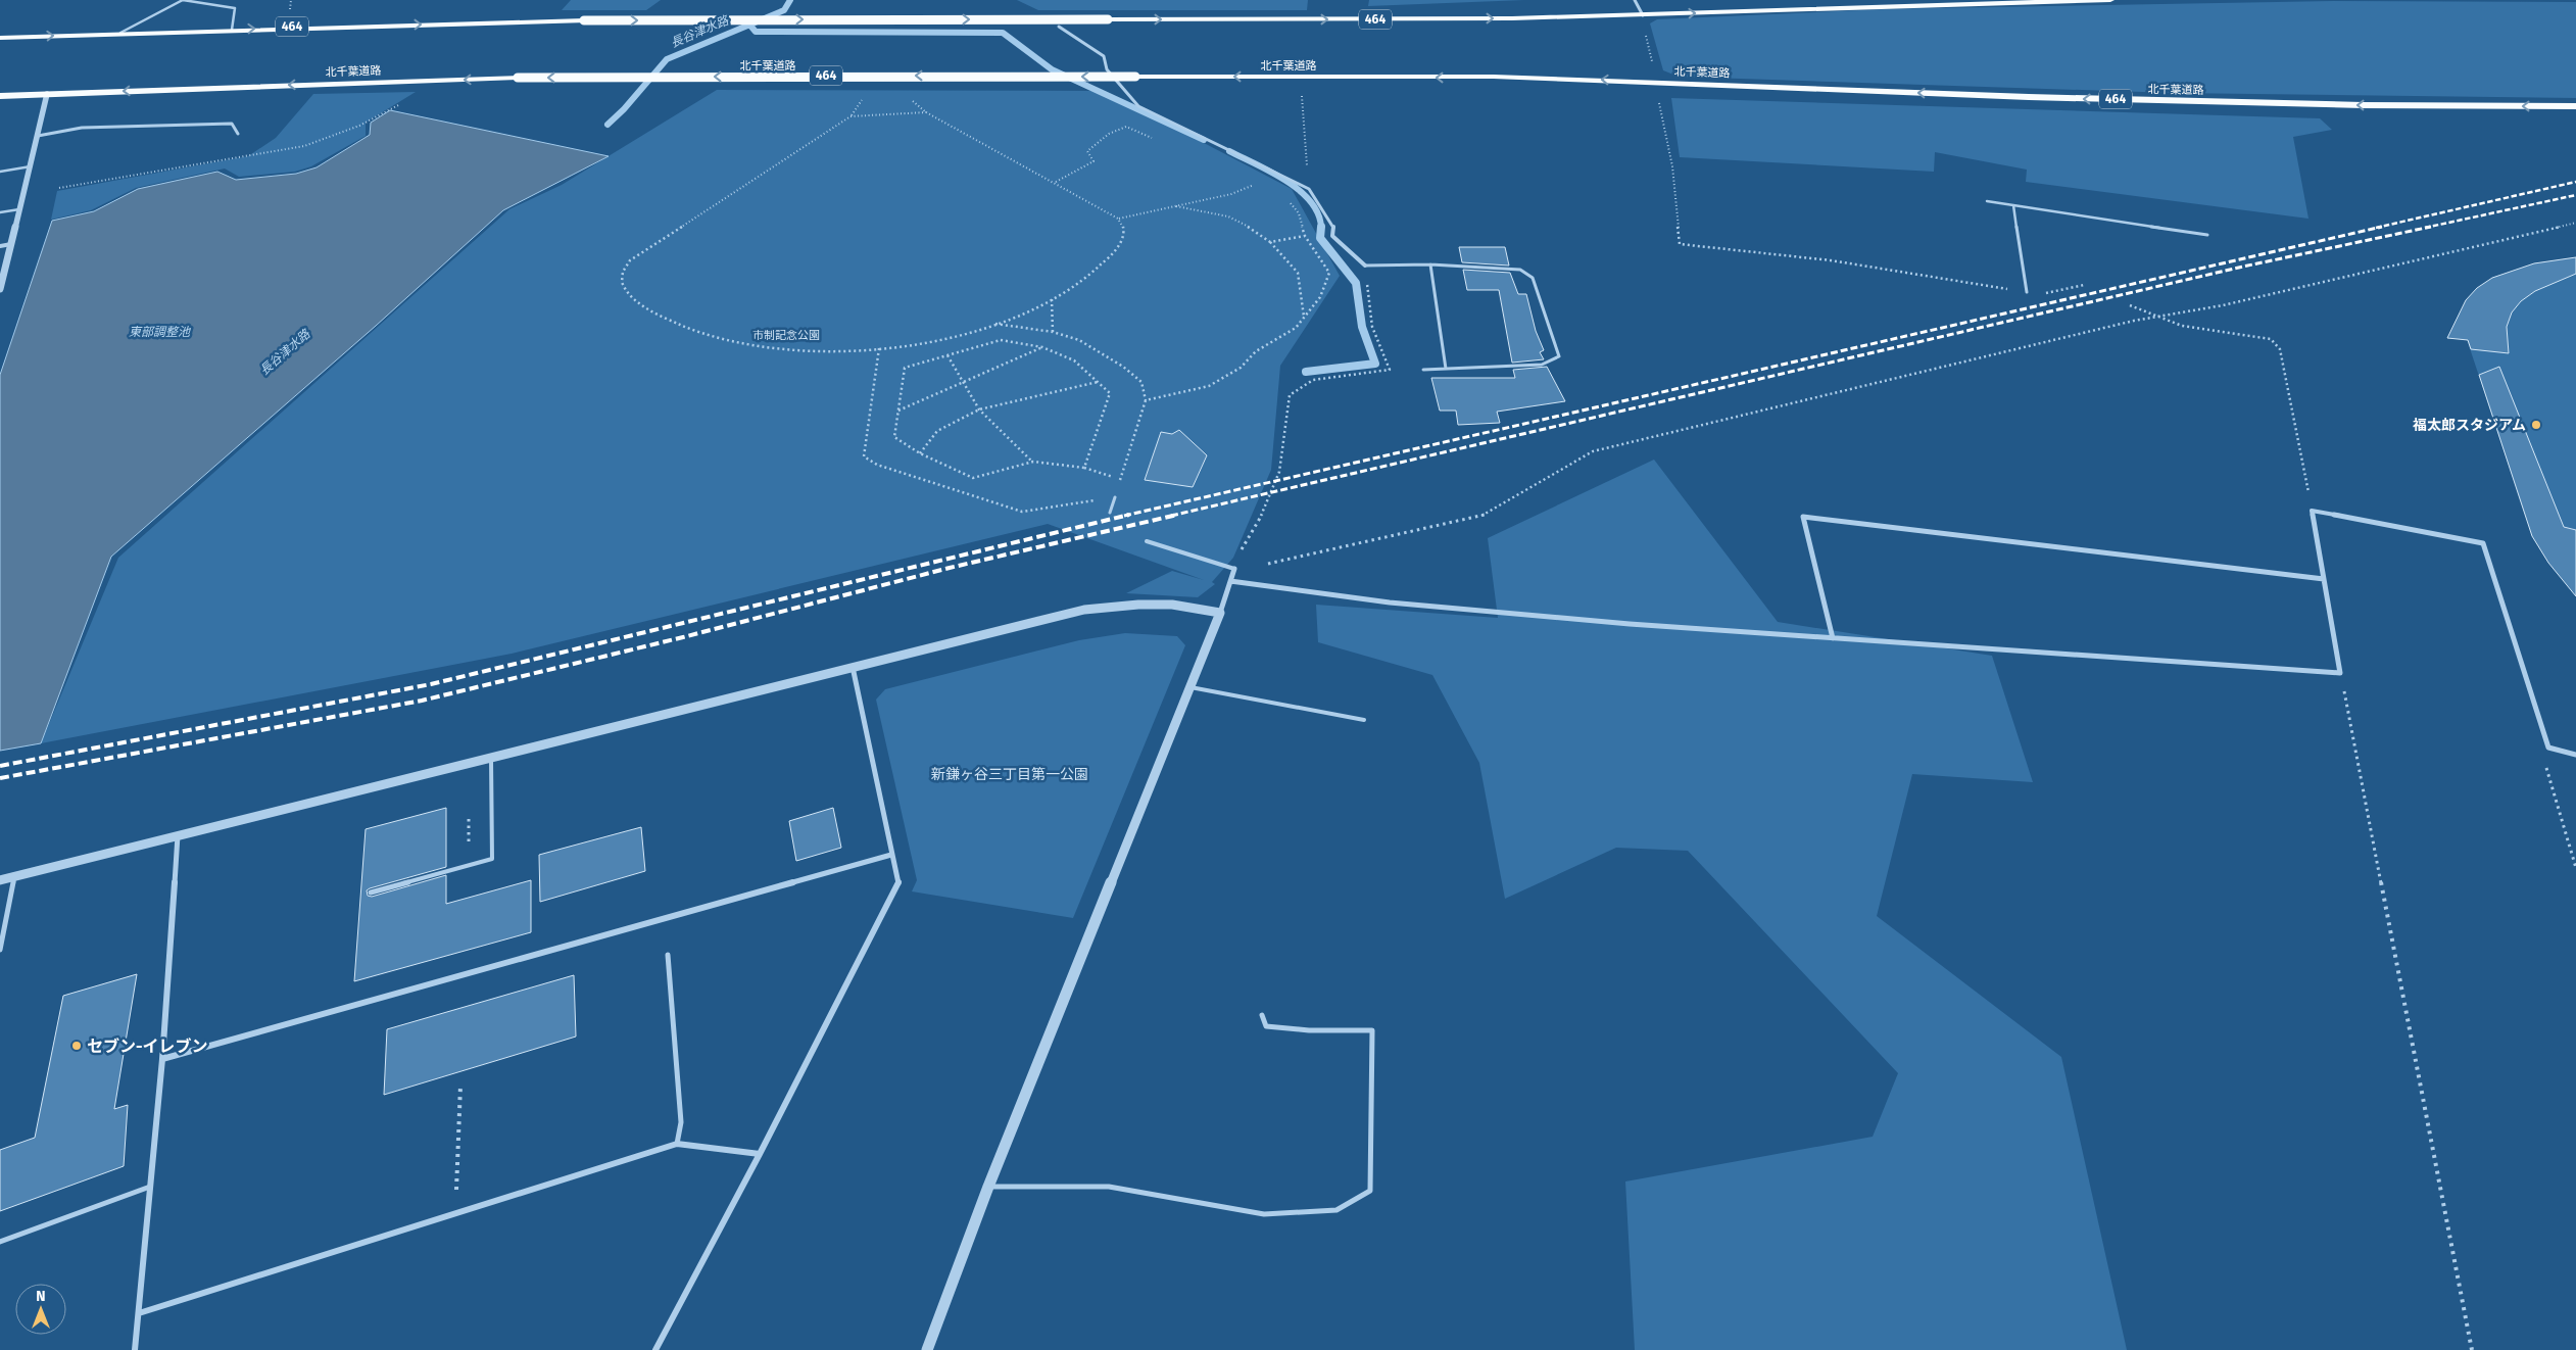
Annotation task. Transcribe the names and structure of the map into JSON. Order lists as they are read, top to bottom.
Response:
{
  "streets": {
    "highway": ["464", "北千葉道路"]
  },
  "water": ["長谷津水路", "東部調整池"],
  "parks": ["市制記念公園", "新鎌ヶ谷三丁目第一公園"],
  "places": ["福太郎スタジアム", "セブン-イレブン"],
  "north": "top"
}
